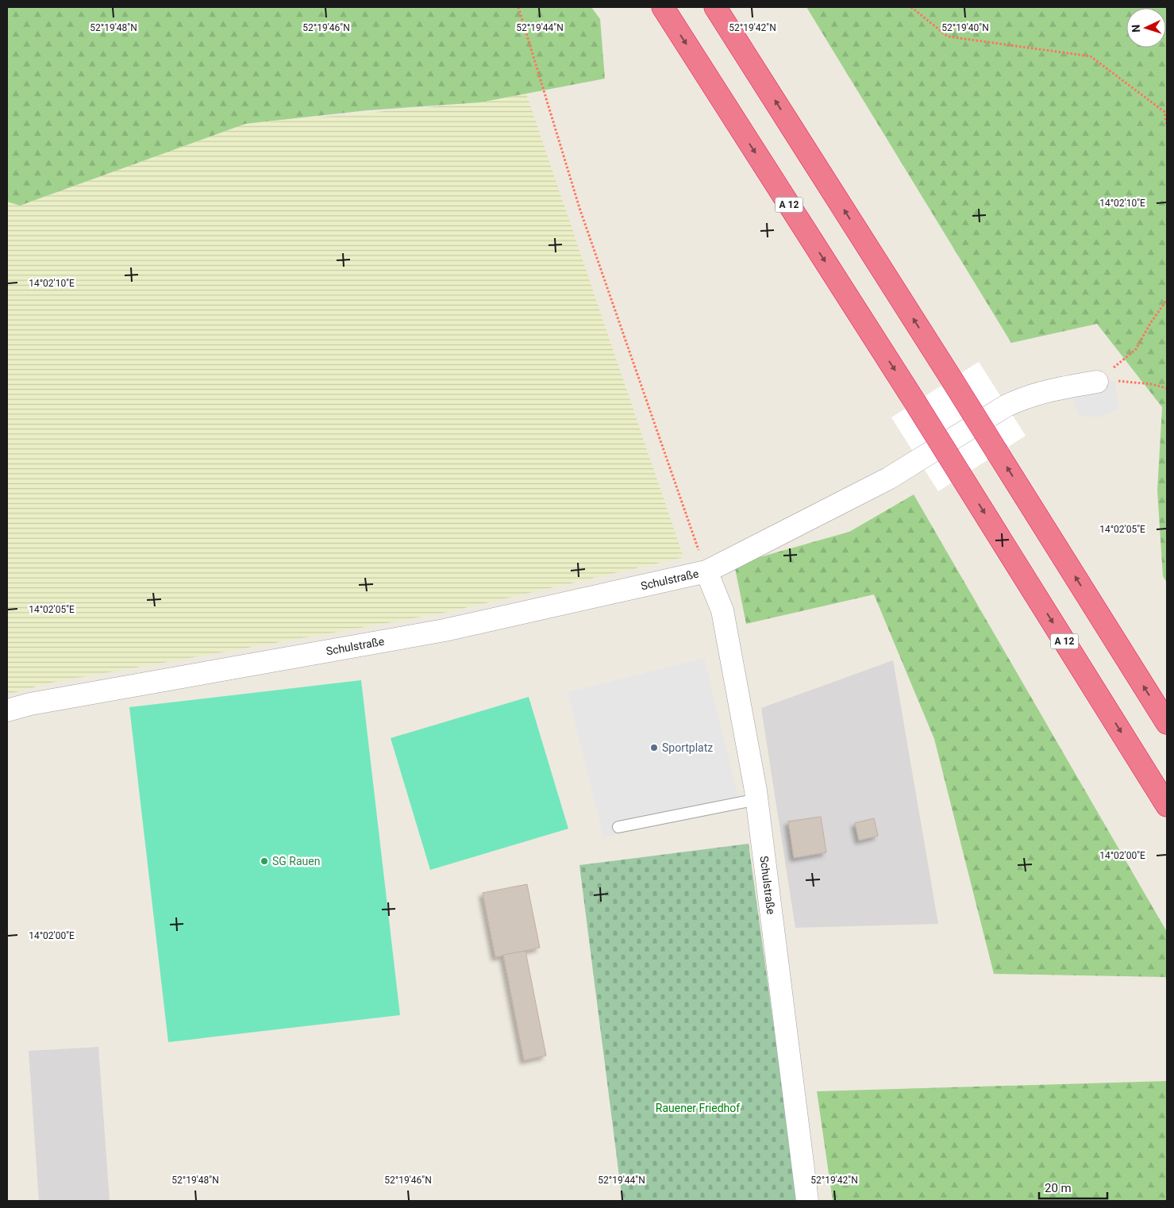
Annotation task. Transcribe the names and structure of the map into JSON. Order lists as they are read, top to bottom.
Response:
{
  "streets": {
    "highway": ["A 12"],
    "street": ["Schulstraße"]
  },
  "parks": ["Rauener Friedhof"],
  "places": ["Sportplatz", "SG Rauen"],
  "scale_bar": "20 m",
  "north": "left",
  "coordinates": [
    "52°19'48\"N",
    "52°19'46\"N",
    "52°19'44\"N",
    "52°19'42\"N",
    "52°19'40\"N",
    "14°02'10\"E",
    "14°02'05\"E",
    "14°02'00\"E"
  ]
}
